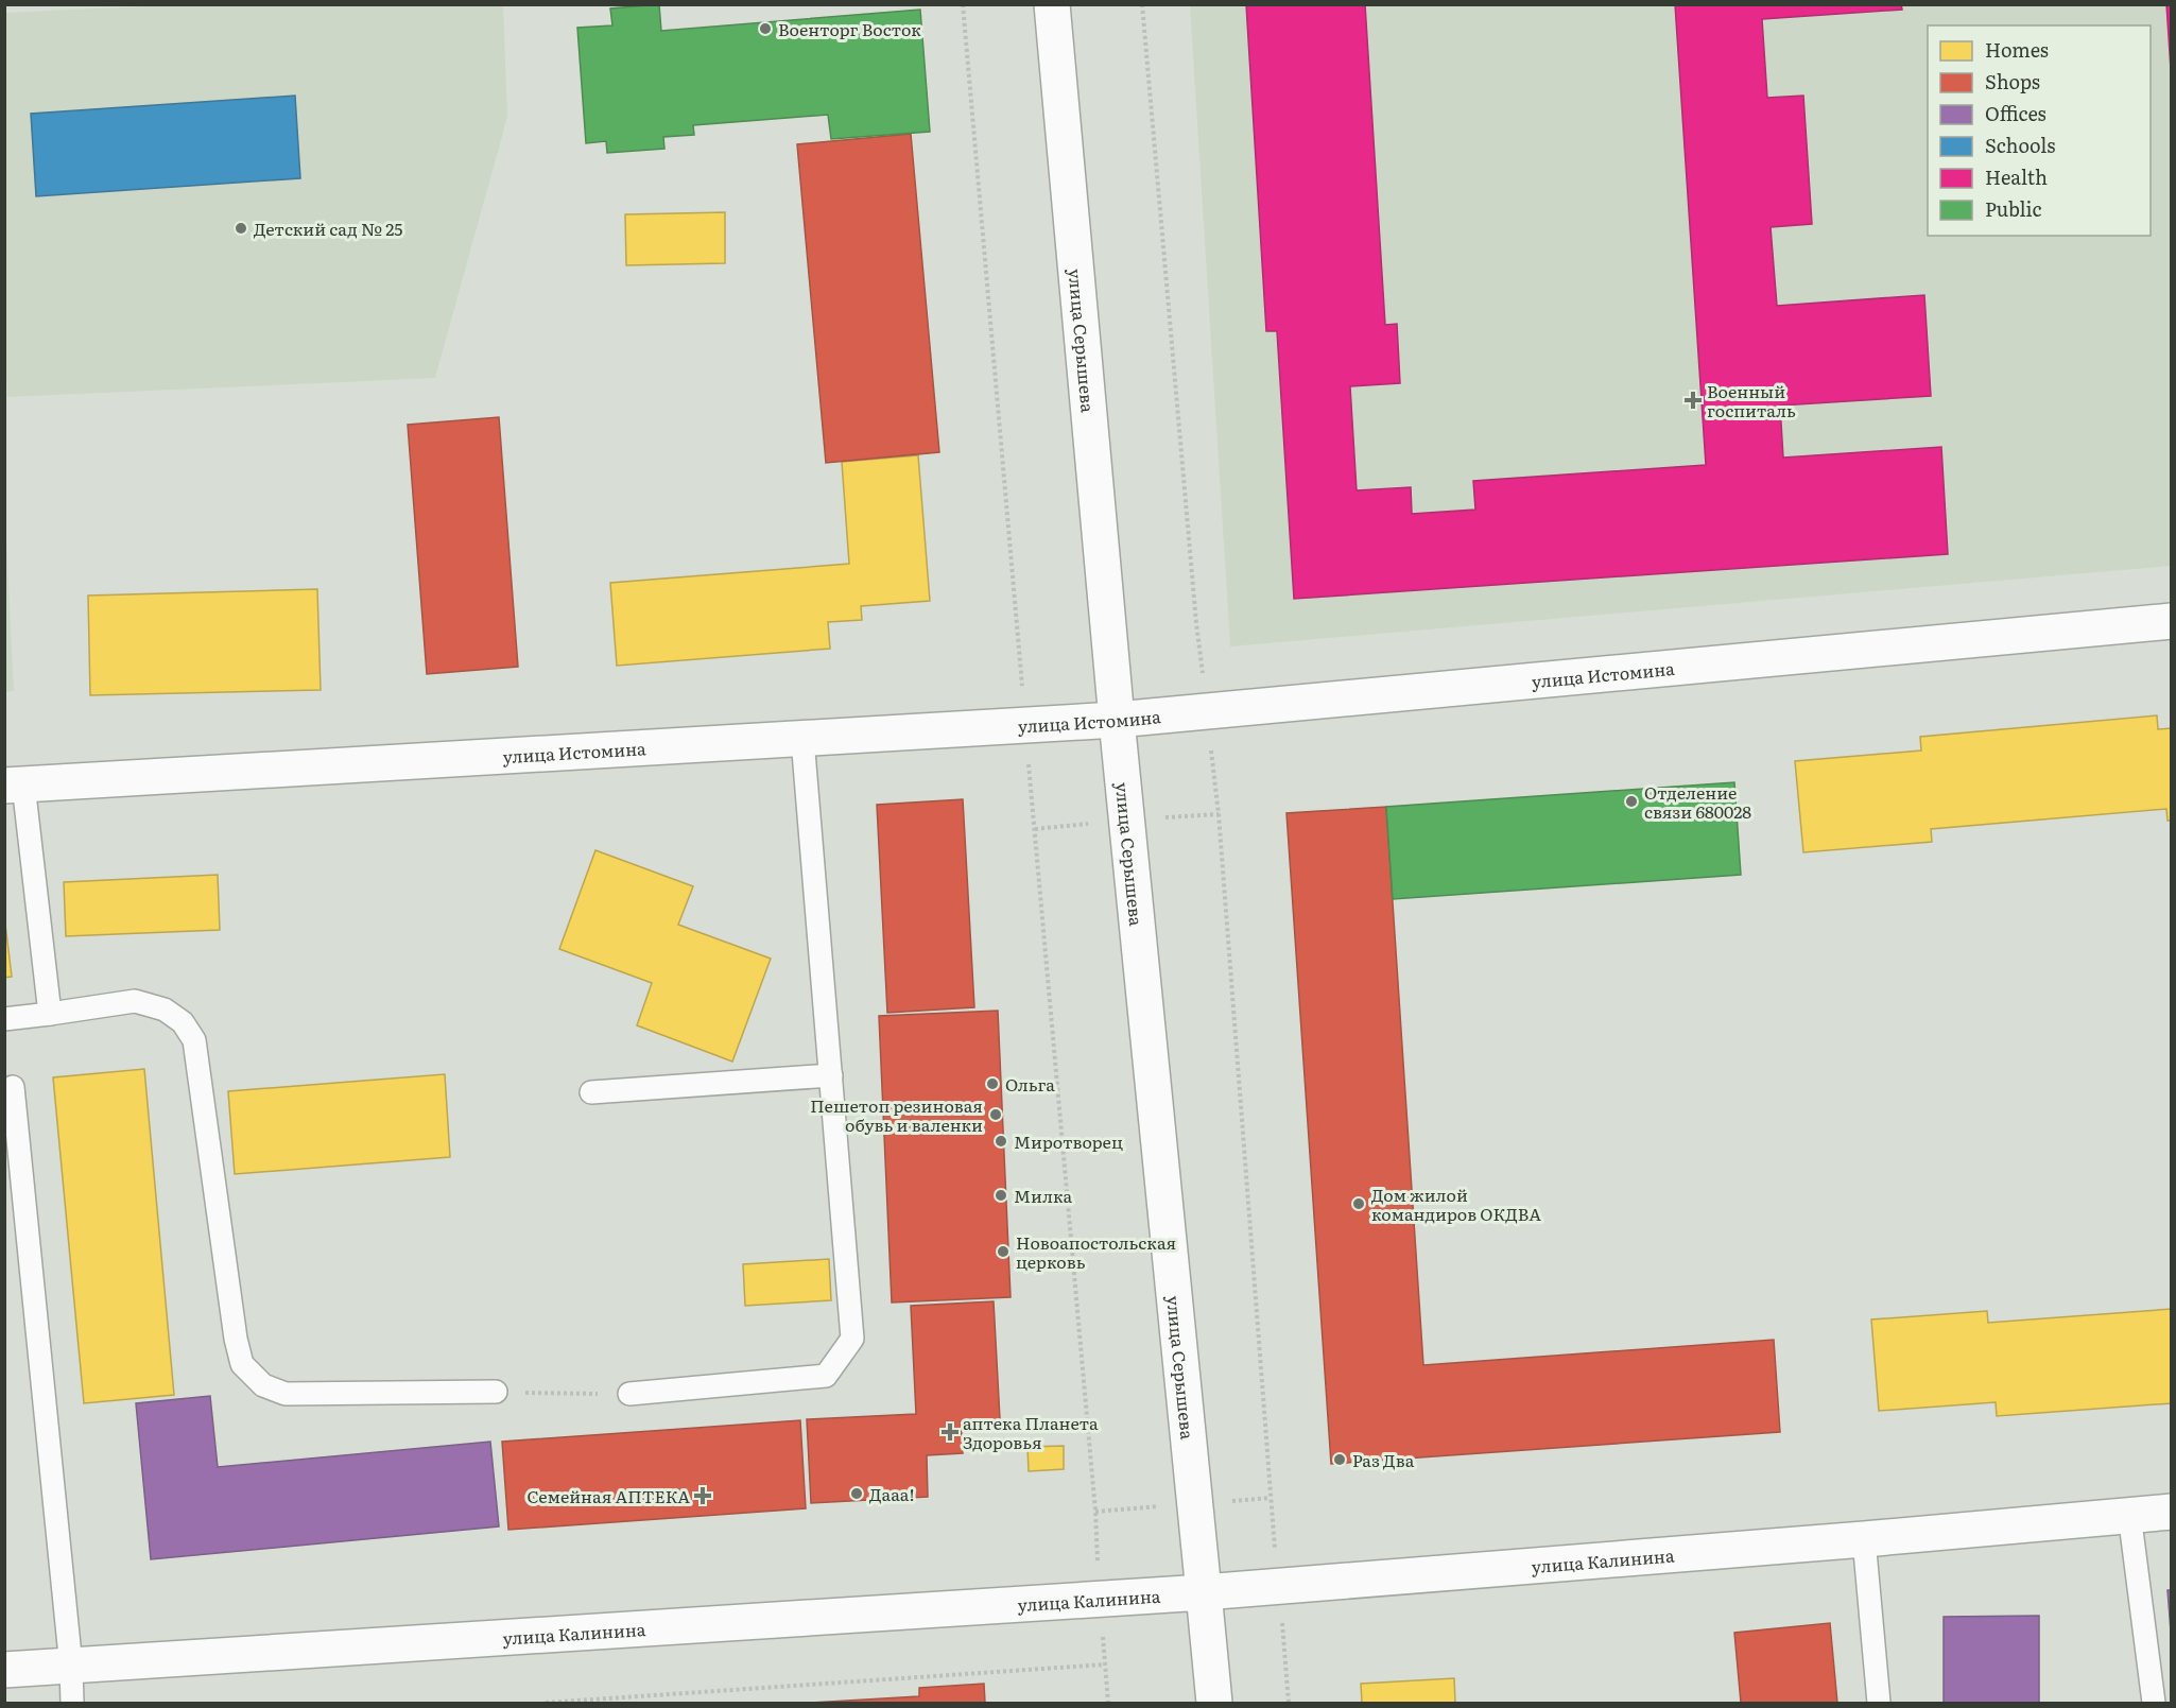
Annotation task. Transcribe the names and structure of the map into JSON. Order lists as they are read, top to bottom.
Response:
{
  "streets": {
    "street": ["улица Серышева", "улица Истомина", "улица Калинина"]
  },
  "crossings": [
    ["улица Серышева", "улица Истомина"],
    ["улица Серышева", "улица Калинина"]
  ],
  "places": {
    "other": [
      "Военторг Восток",
      "Детский сад № 25",
      "Отделение связи 680028",
      "Ольга",
      "Пешетоп резиновая обувь и валенки",
      "Миротворец",
      "Милка",
      "Дом жилой командиров ОКДВА",
      "Новоапостольская церковь",
      "Раз Два",
      "Дааа!"
    ],
    "health": ["Военный госпиталь", "аптека Планета Здоровья", "Семейная АПТЕКА"]
  },
  "legend": [
    "Homes",
    "Shops",
    "Offices",
    "Schools",
    "Health",
    "Public"
  ]
}
